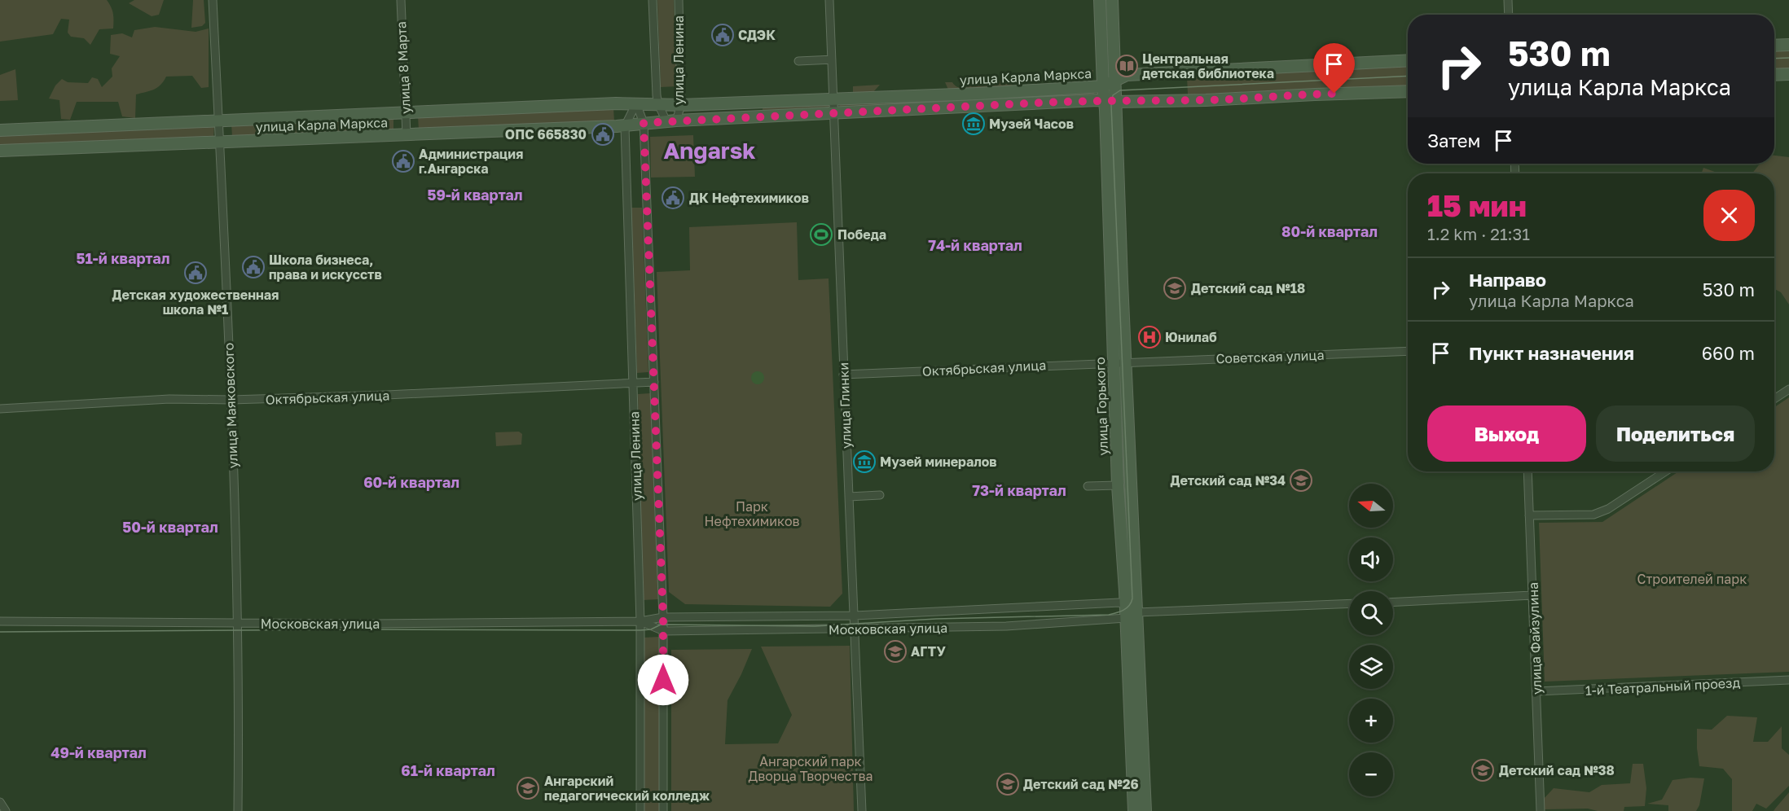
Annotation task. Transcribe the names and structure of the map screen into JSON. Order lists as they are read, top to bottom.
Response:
{
  "streets": {
    "street": [
      "улица Ленина",
      "улица 8 Марта",
      "улица Карла Маркса",
      "Советская улица",
      "Октябрьская улица",
      "улица Маяковского",
      "улица Глинки",
      "улица Горького",
      "Московская улица",
      "улица Файзулина",
      "1-й Театральный проезд"
    ]
  },
  "crossings": [
    ["улица Ленина", "улица Карла Маркса"],
    ["улица Ленина", "Октябрьская улица"],
    ["улица Ленина", "Московская улица"],
    ["улица 8 Марта", "улица Карла Маркса"],
    ["улица Карла Маркса", "улица Маяковского"],
    ["улица Карла Маркса", "улица Глинки"],
    ["улица Карла Маркса", "улица Горького"],
    ["Советская улица", "Октябрьская улица"],
    ["Советская улица", "улица Горького"],
    ["Октябрьская улица", "улица Маяковского"],
    ["Октябрьская улица", "улица Глинки"],
    ["Октябрьская улица", "улица Горького"],
    ["улица Маяковского", "Московская улица"],
    ["улица Глинки", "Московская улица"],
    ["улица Горького", "Московская улица"],
    ["улица Файзулина", "1-й Театральный проезд"]
  ],
  "districts": [
    "Angarsk",
    "59-й квартал",
    "80-й квартал",
    "74-й квартал",
    "51-й квартал",
    "60-й квартал",
    "73-й квартал",
    "50-й квартал",
    "49-й квартал",
    "61-й квартал"
  ],
  "parks": ["Парк Нефтехимиков", "Строителей парк", "Ангарский парк Дворца Творчества"],
  "places": {
    "public building": [
      "СДЭК",
      "ОПС 665830",
      "Администрация г.Ангарска",
      "ДК Нефтехимиков",
      "Школа бизнеса, права и искусств",
      "Детская художественная школа №1"
    ],
    "library": ["Центральная детская библиотека"],
    "museum": ["Музей Часов", "Музей минералов"],
    "sports": ["Победа"],
    "school or university": [
      "Детский сад №18",
      "Детский сад №34",
      "АГТУ",
      "Детский сад №38",
      "Детский сад №26",
      "Ангарский педагогический колледж"
    ],
    "hospital": ["Юнилаб"]
  },
  "north": "left",
  "page": {
    "turn": ["530 m", "улица Карла Маркса"],
    "then": "Затем",
    "heading": ["15 мин", "1.2 km · 21:31"],
    "list": [
      {
        "name": "Направо",
        "note": "улица Карла Маркса",
        "value": "530 m"
      },
      {
        "name": "Пункт назначения",
        "value": "660 m"
      }
    ],
    "buttons": ["Выход", "Поделиться"],
    "map_buttons": ["+", "−"]
  }
}
